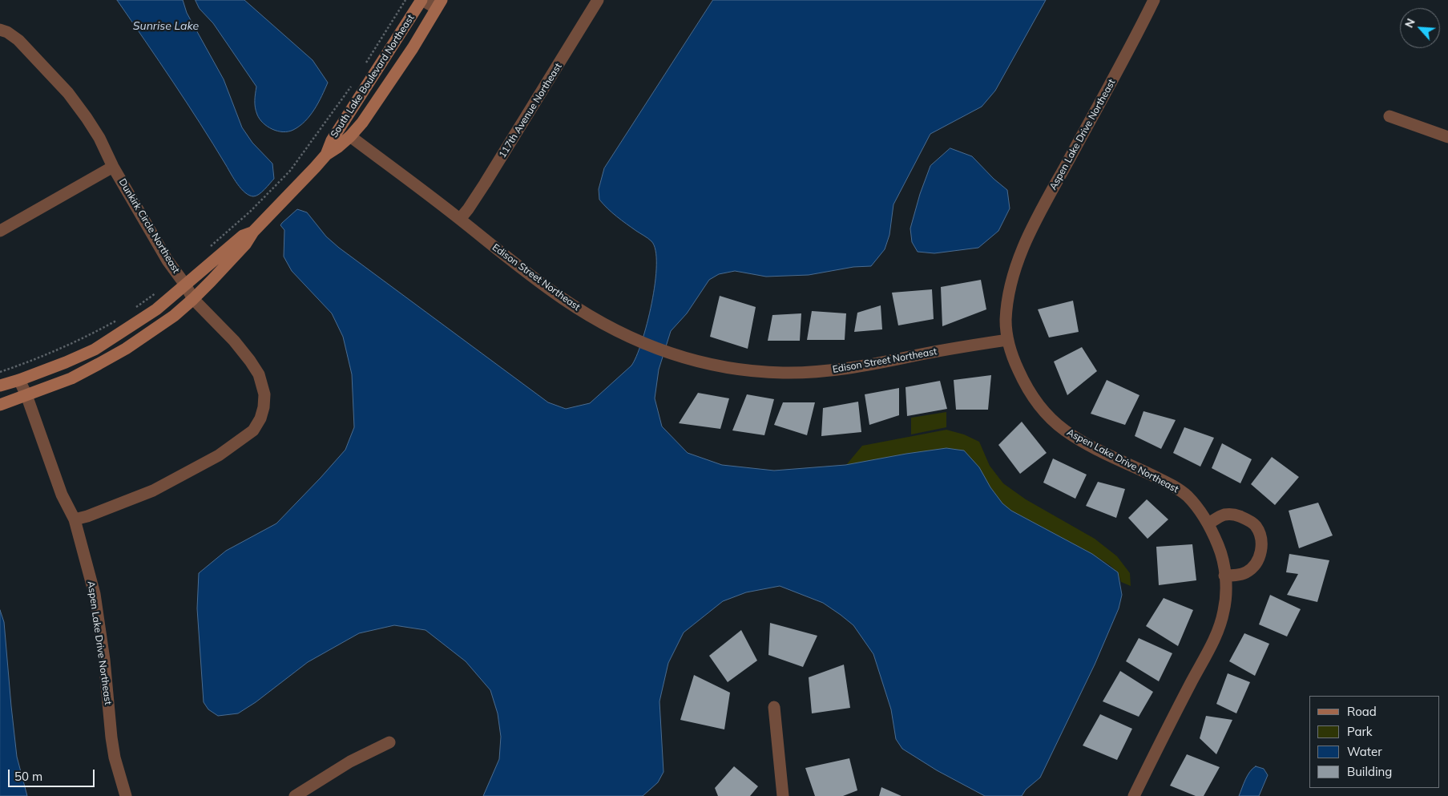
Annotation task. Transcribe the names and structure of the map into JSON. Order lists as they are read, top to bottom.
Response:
{
  "streets": {
    "street": [
      "South Lake Boulevard Northeast",
      "117th Avenue Northeast",
      "Aspen Lake Drive Northeast",
      "Dunkirk Circle Northeast",
      "Edison Street Northeast"
    ]
  },
  "crossings": [
    ["South Lake Boulevard Northeast", "Aspen Lake Drive Northeast"],
    ["South Lake Boulevard Northeast", "Dunkirk Circle Northeast"],
    ["South Lake Boulevard Northeast", "Edison Street Northeast"],
    ["117th Avenue Northeast", "Edison Street Northeast"],
    ["Aspen Lake Drive Northeast", "Dunkirk Circle Northeast"],
    ["Aspen Lake Drive Northeast", "Edison Street Northeast"]
  ],
  "water": ["Sunrise Lake"],
  "legend": [
    "Road",
    "Park",
    "Water",
    "Building"
  ],
  "scale_bar": "50 m",
  "north": "top left"
}
